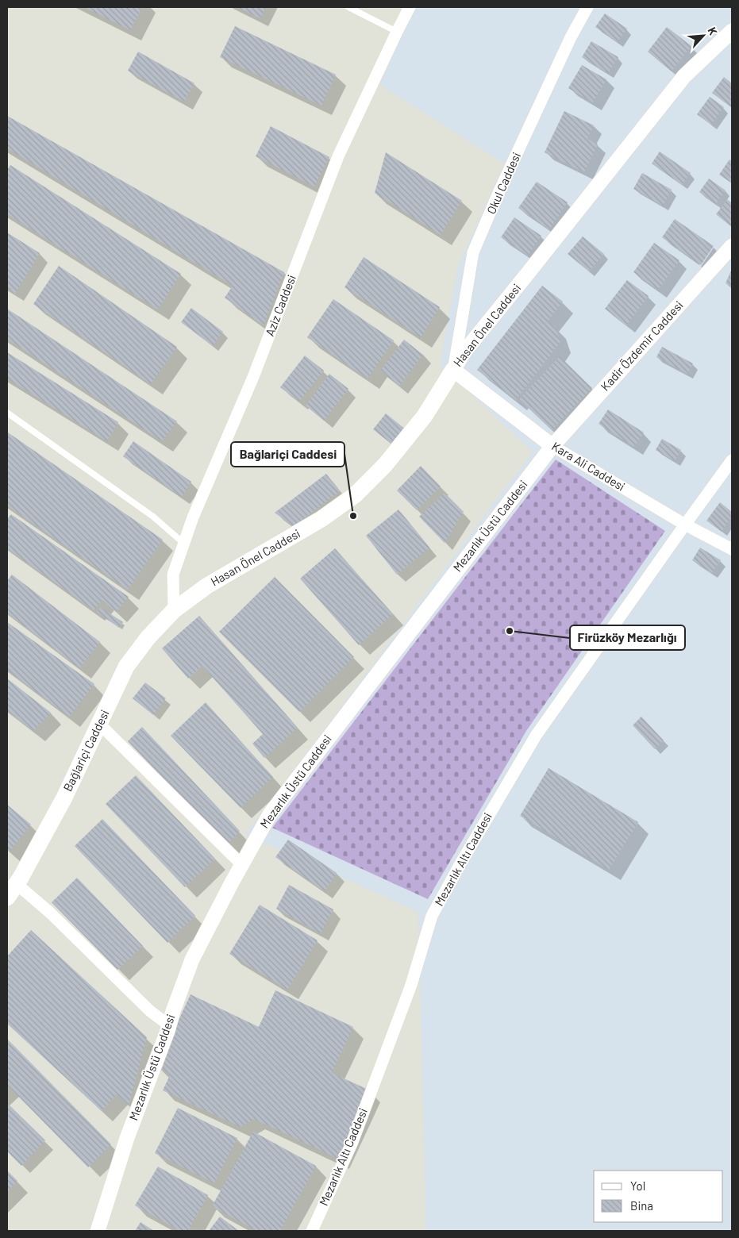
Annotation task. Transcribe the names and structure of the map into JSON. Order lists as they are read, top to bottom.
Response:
{
  "streets": {
    "main road": ["Hasan Önel Caddesi", "Bağlariçi Caddesi"],
    "street": [
      "Okul Caddesi",
      "Aziz Caddesi",
      "Kadir Özdemir Caddesi",
      "Kara Ali Caddesi",
      "Mezarlık Üstü Caddesi",
      "Mezarlık Altı Caddesi"
    ]
  },
  "crossings": [
    ["Okul Caddesi", "Hasan Önel Caddesi"],
    ["Okul Caddesi", "Kara Ali Caddesi"],
    ["Aziz Caddesi", "Hasan Önel Caddesi"],
    ["Aziz Caddesi", "Bağlariçi Caddesi"],
    ["Hasan Önel Caddesi", "Kara Ali Caddesi"],
    ["Hasan Önel Caddesi", "Bağlariçi Caddesi"],
    ["Kadir Özdemir Caddesi", "Kara Ali Caddesi"],
    ["Kadir Özdemir Caddesi", "Mezarlık Üstü Caddesi"],
    ["Kara Ali Caddesi", "Mezarlık Üstü Caddesi"],
    ["Kara Ali Caddesi", "Mezarlık Altı Caddesi"]
  ],
  "places": ["Bağlariçi Caddesi", "Firüzköy Mezarlığı"],
  "legend": ["Yol", "Bina"],
  "north": "top right"
}
